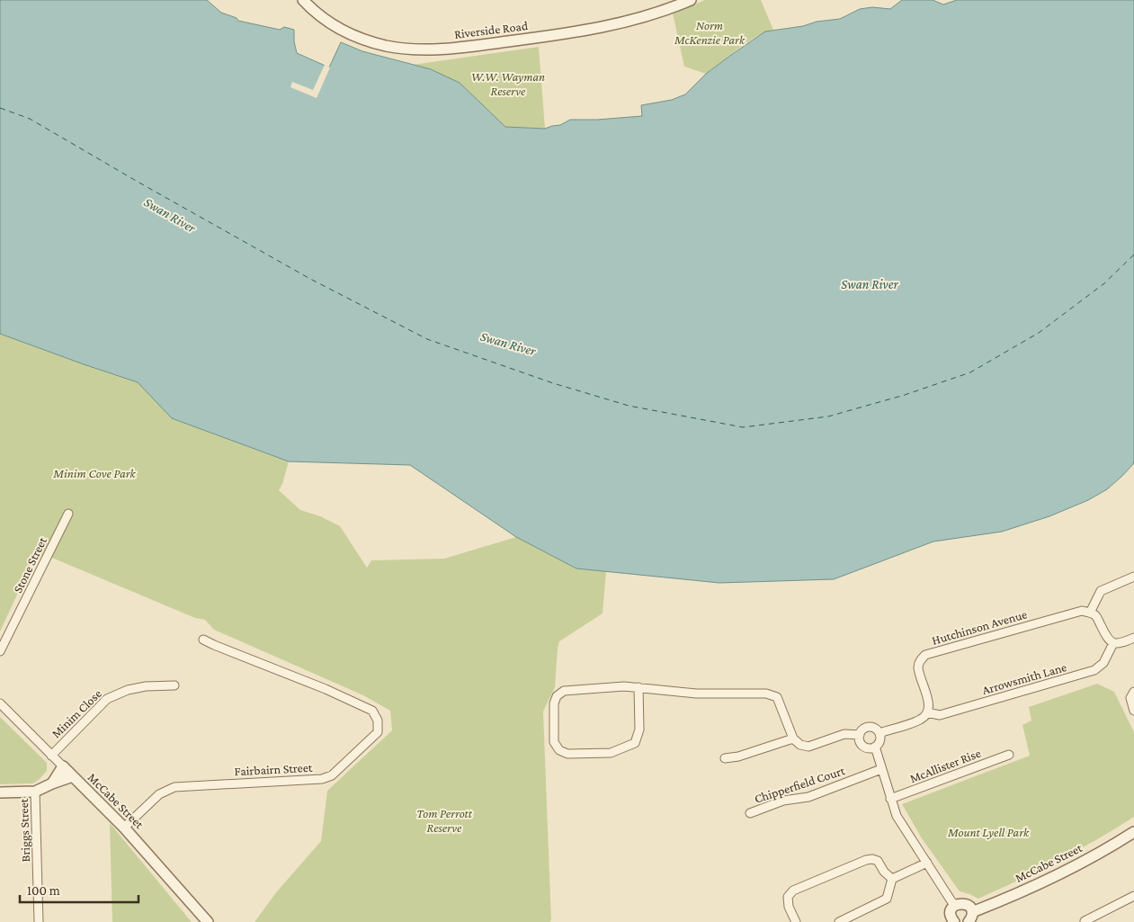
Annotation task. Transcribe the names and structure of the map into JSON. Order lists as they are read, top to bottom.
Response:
{
  "streets": {
    "street": [
      "Riverside Road",
      "Stone Street",
      "Hutchinson Avenue",
      "Arrowsmith Lane",
      "Minim Close",
      "McAllister Rise",
      "Fairbairn Street",
      "Chipperfield Court",
      "McCabe Street",
      "Briggs Street"
    ]
  },
  "crossings": [
    ["Hutchinson Avenue", "Arrowsmith Lane"],
    ["Minim Close", "McCabe Street"],
    ["Fairbairn Street", "McCabe Street"]
  ],
  "water": ["Swan River"],
  "parks": [
    "Norm McKenzie Park",
    "W.W. Wayman Reserve",
    "Minim Cove Park",
    "Tom Perrott Reserve",
    "Mount Lyell Park"
  ],
  "scale_bar": "100 m"
}
